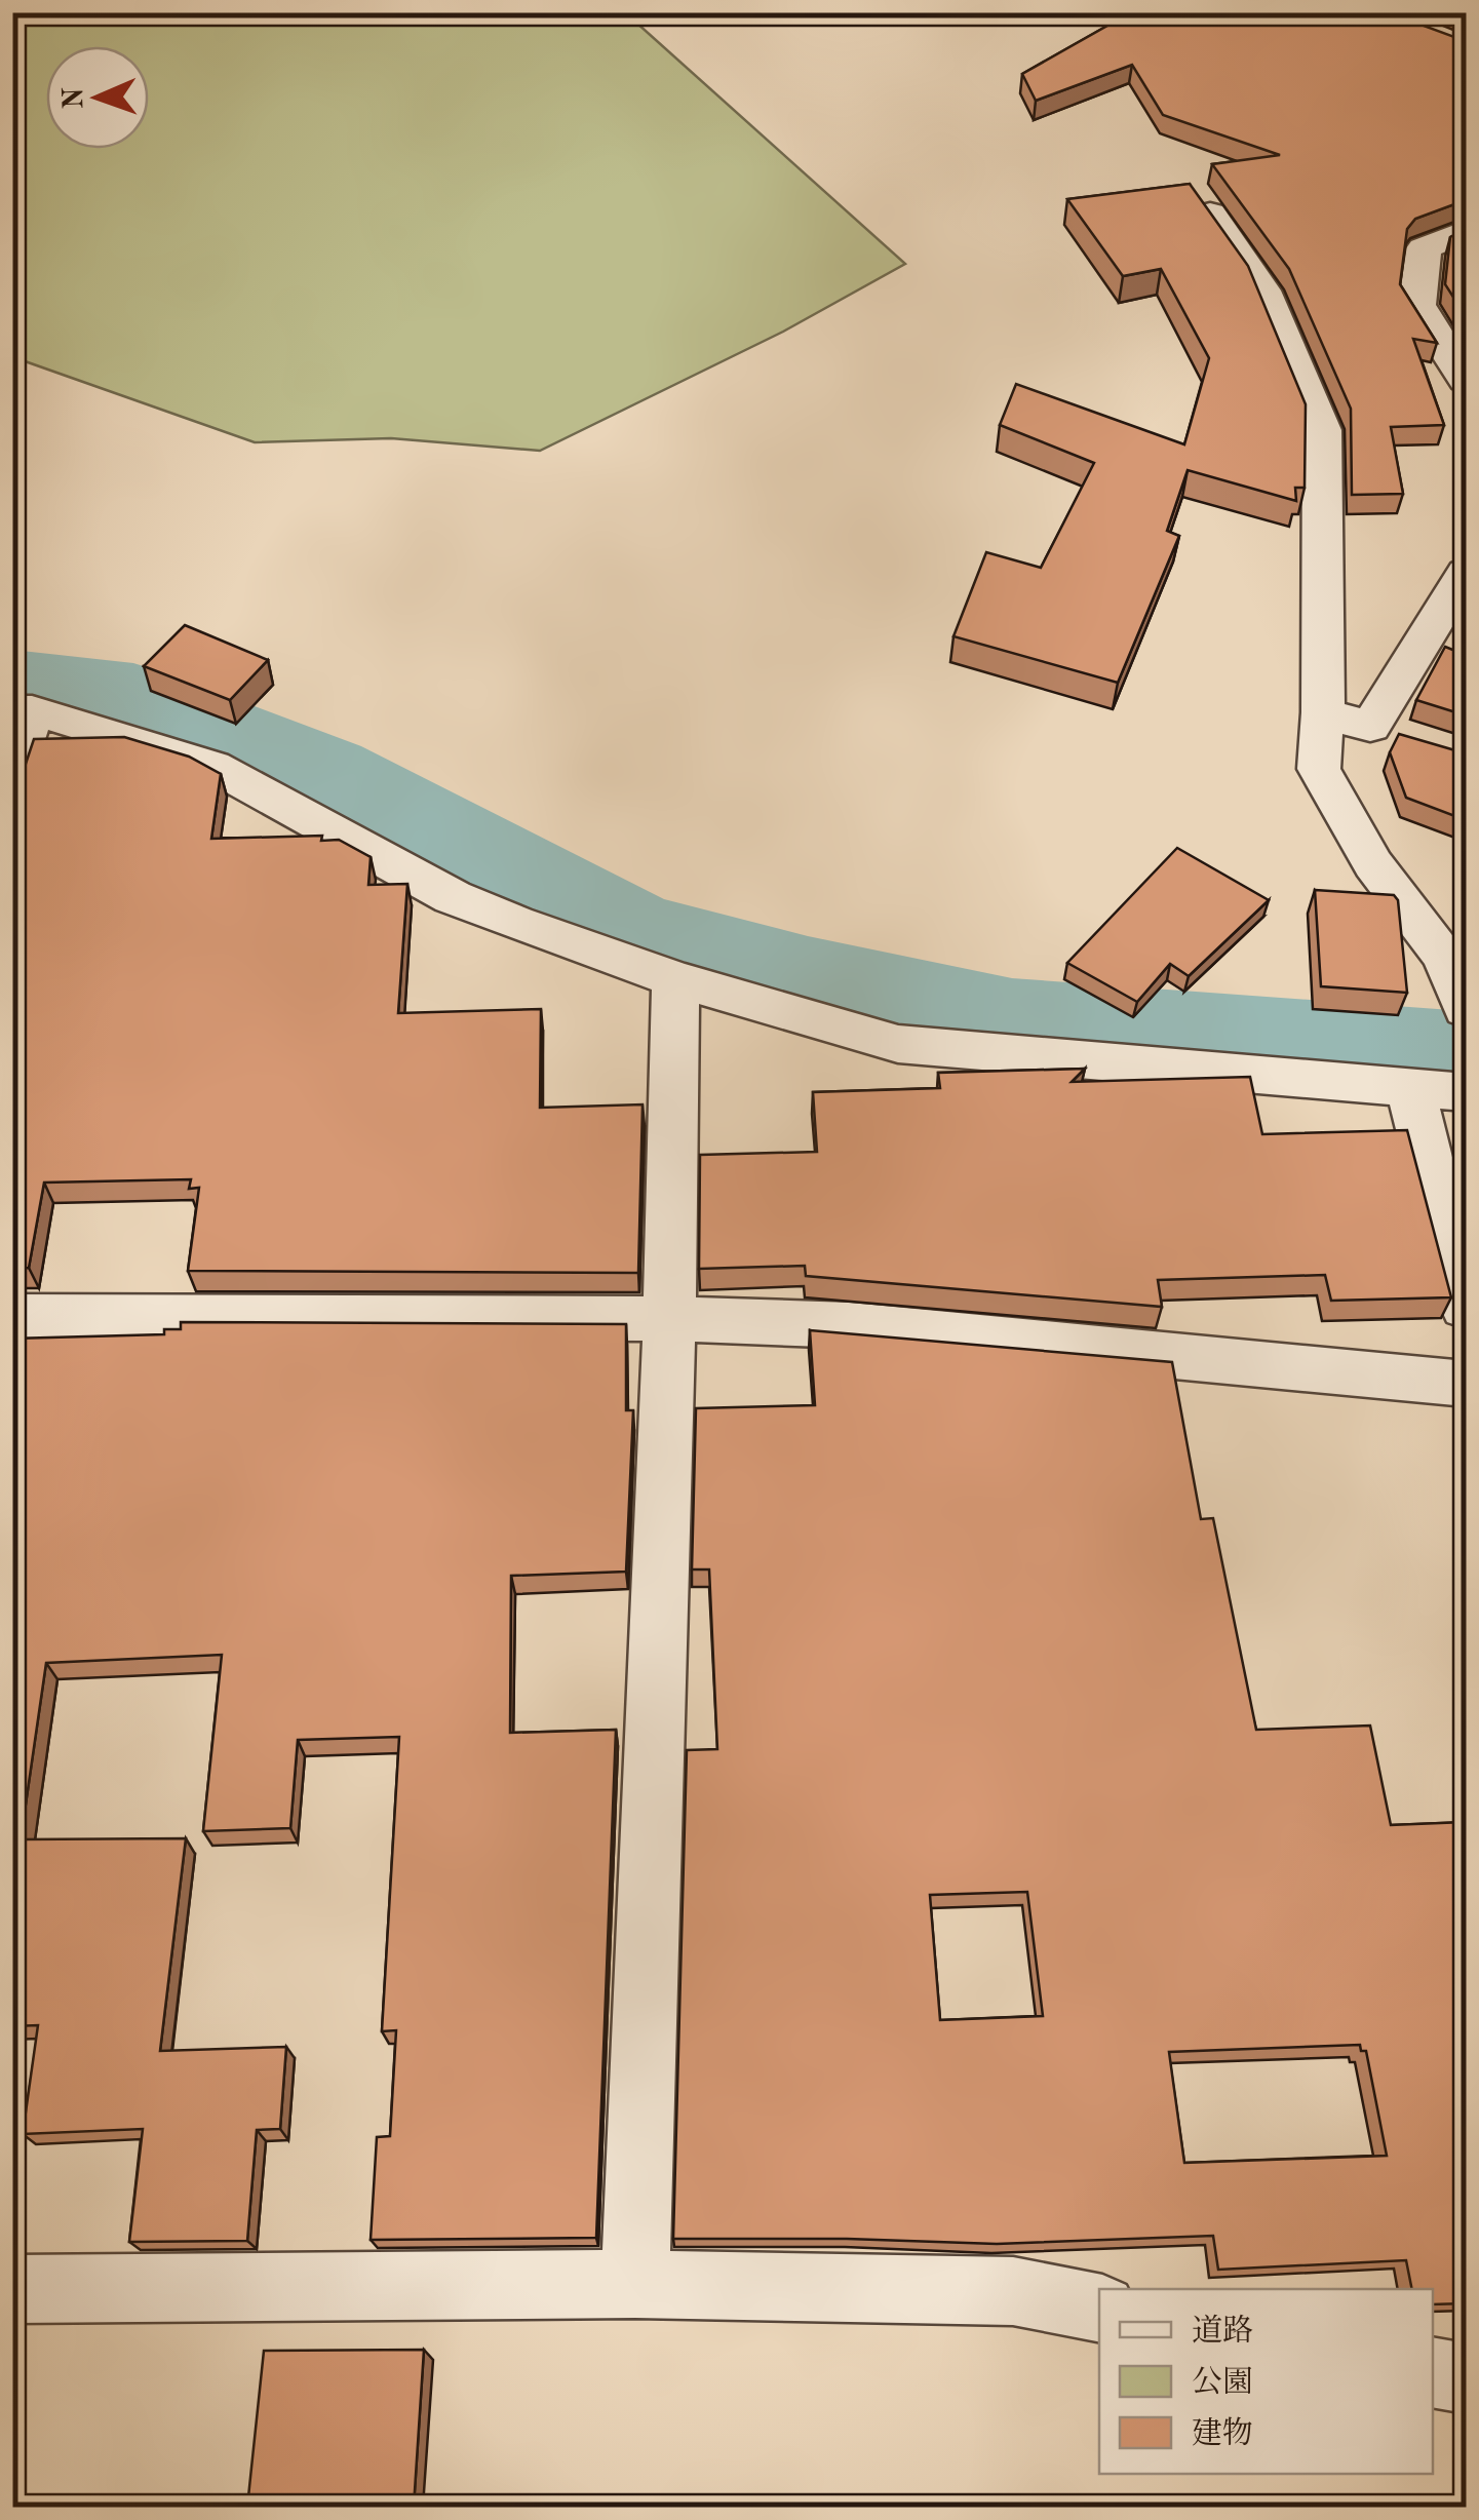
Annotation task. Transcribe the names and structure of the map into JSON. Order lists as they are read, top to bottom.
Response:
{
  "legend": ["道路", "公園", "建物"],
  "north": "left"
}
